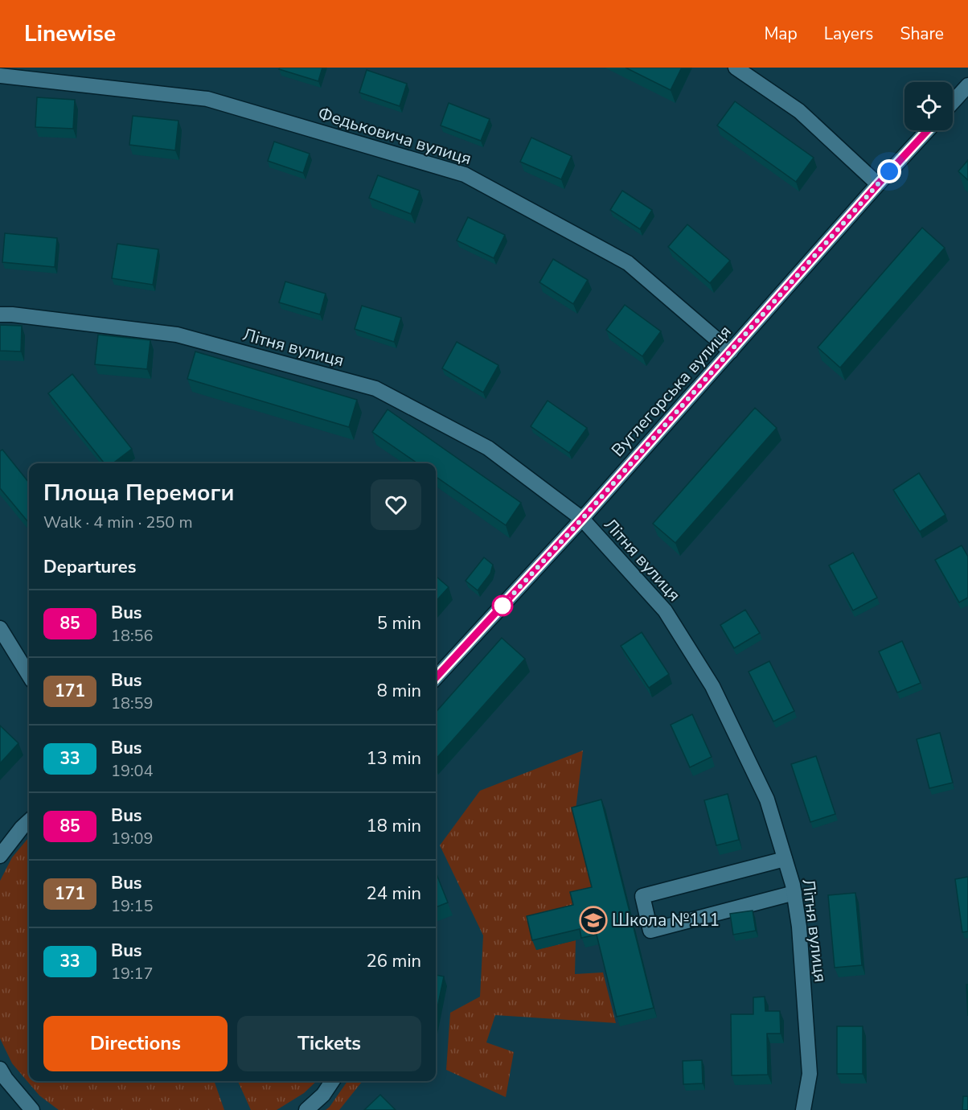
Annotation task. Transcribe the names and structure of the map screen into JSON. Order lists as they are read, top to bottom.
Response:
{
  "streets": {
    "street": ["Федьковича вулиця", "Літня вулиця", "Вуглегорська вулиця"]
  },
  "crossings": [
    ["Федьковича вулиця", "Вуглегорська вулиця"],
    ["Літня вулиця", "Вуглегорська вулиця"]
  ],
  "places": {
    "school or university": ["Школа №111"]
  },
  "lines": ["bus line 85"],
  "page": {
    "header": "Linewise",
    "nav": ["Map", "Layers", "Share"],
    "heading": [
      ["Площа Перемоги", "Walk · 4 min · 250 m"],
      "Departures"
    ],
    "list": [
      {
        "mark": "85",
        "name": "Bus",
        "note": "18:56",
        "value": "5 min"
      },
      {
        "mark": "171",
        "name": "Bus",
        "note": "18:59",
        "value": "8 min"
      },
      {
        "mark": "33",
        "name": "Bus",
        "note": "19:04",
        "value": "13 min"
      },
      {
        "mark": "85",
        "name": "Bus",
        "note": "19:09",
        "value": "18 min"
      },
      {
        "mark": "171",
        "name": "Bus",
        "note": "19:15",
        "value": "24 min"
      },
      {
        "mark": "33",
        "name": "Bus",
        "note": "19:17",
        "value": "26 min"
      }
    ],
    "buttons": ["Directions", "Tickets"]
  }
}
